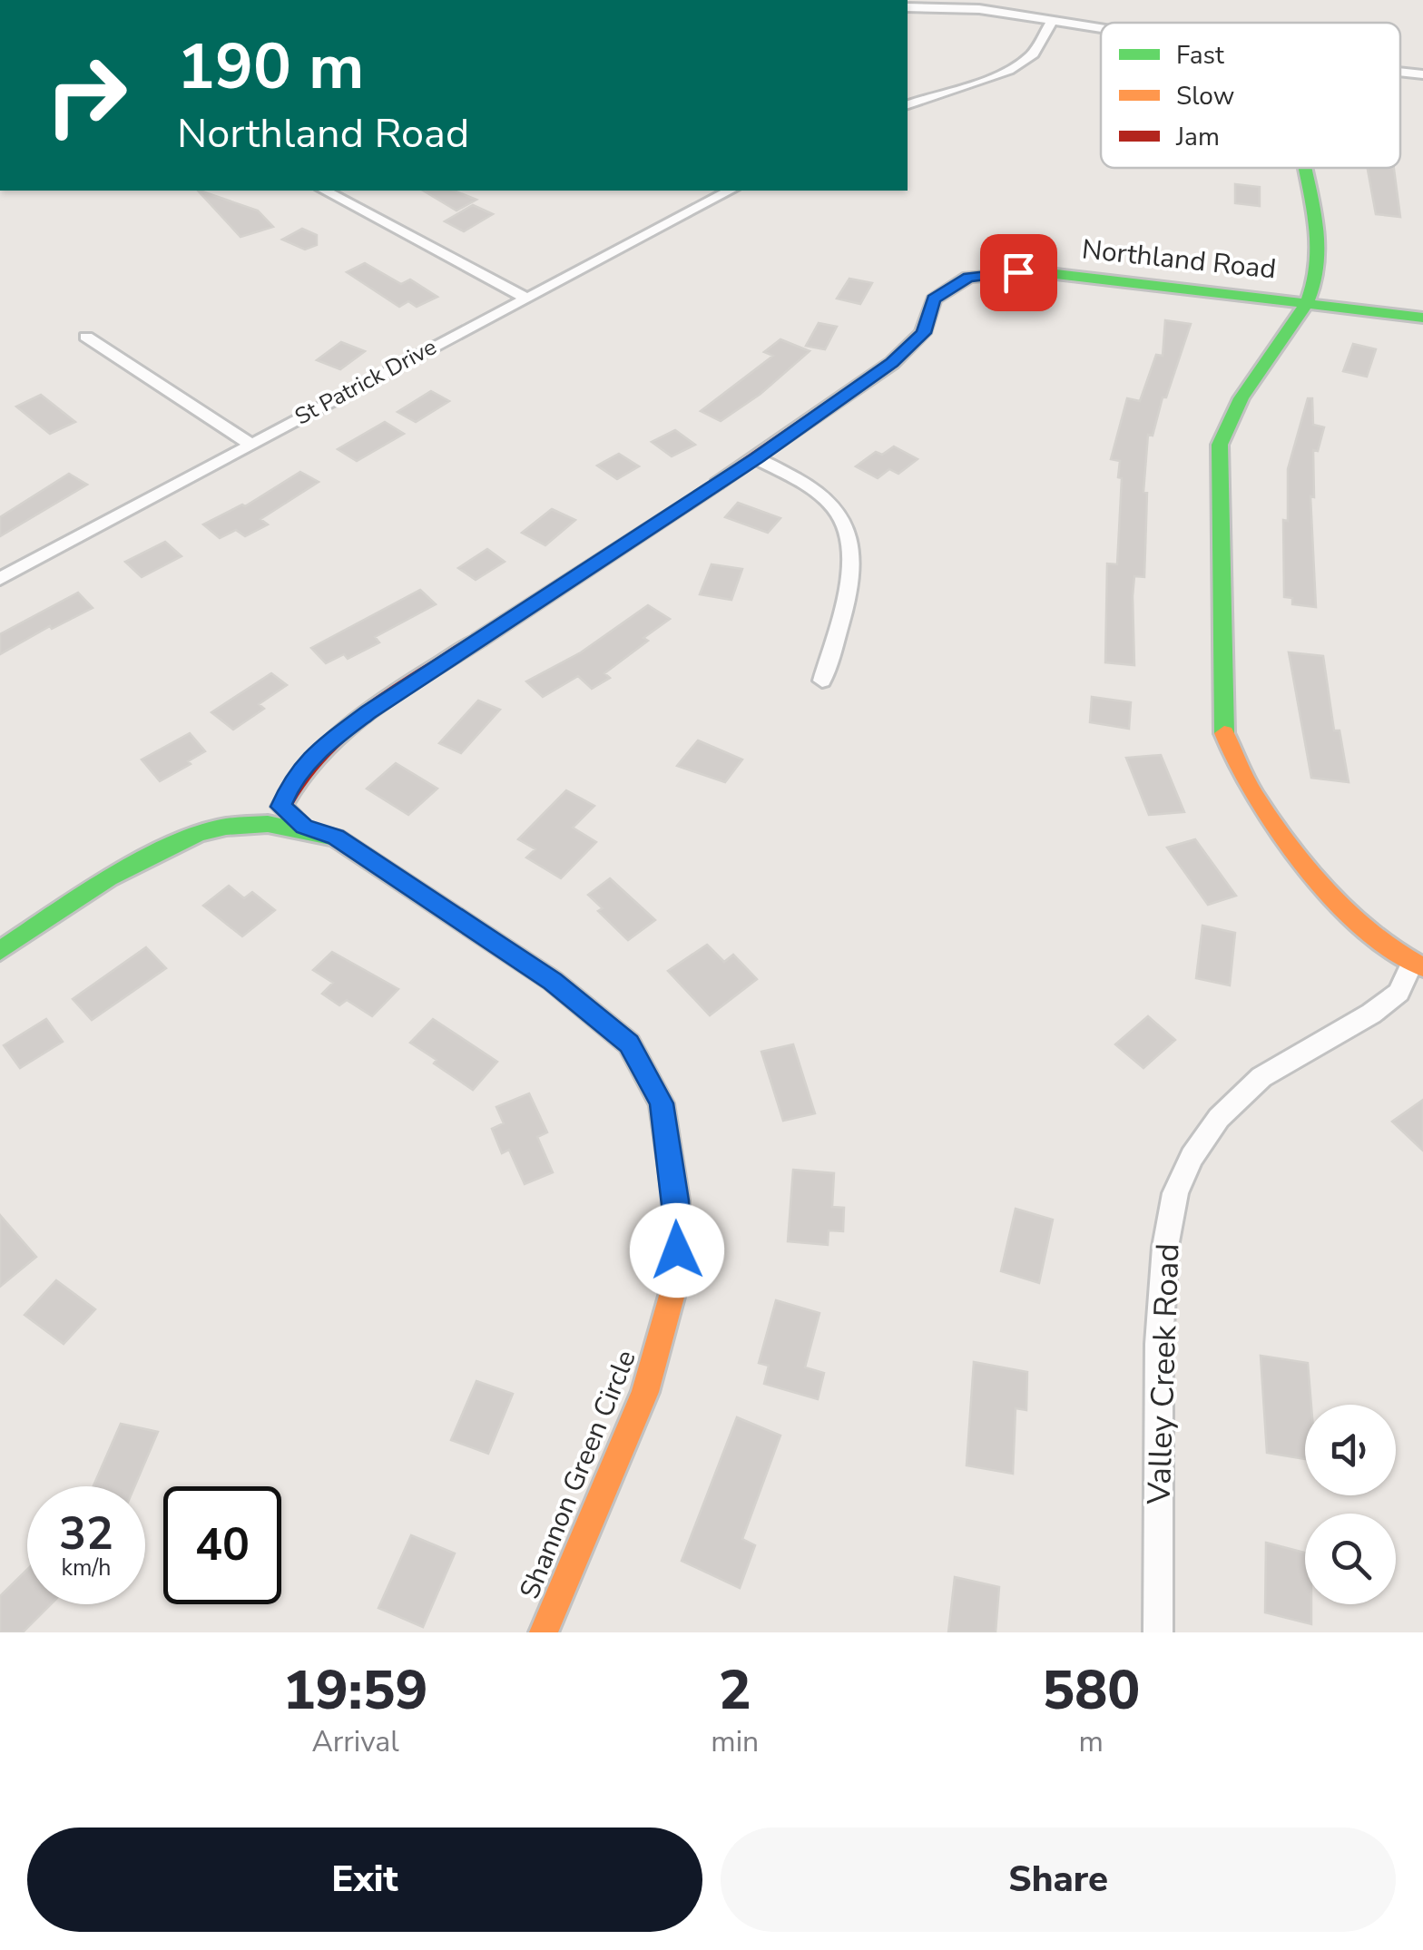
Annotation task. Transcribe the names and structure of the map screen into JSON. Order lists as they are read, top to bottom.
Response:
{
  "streets": {
    "street": [
      "Northland Road",
      "St Patrick Drive",
      "Valley Creek Road",
      "Shannon Green Circle"
    ]
  },
  "crossings": [
    ["Northland Road", "Shannon Green Circle"]
  ],
  "legend": ["Fast", "Slow", "Jam"],
  "page": {
    "turn": ["190 m", "Northland Road"],
    "speed": "32 km/h",
    "limit": "40",
    "eta": [
      "19:59",
      "Arrival",
      "2",
      "min",
      "580",
      "m"
    ],
    "buttons": ["Exit", "Share"]
  }
}
